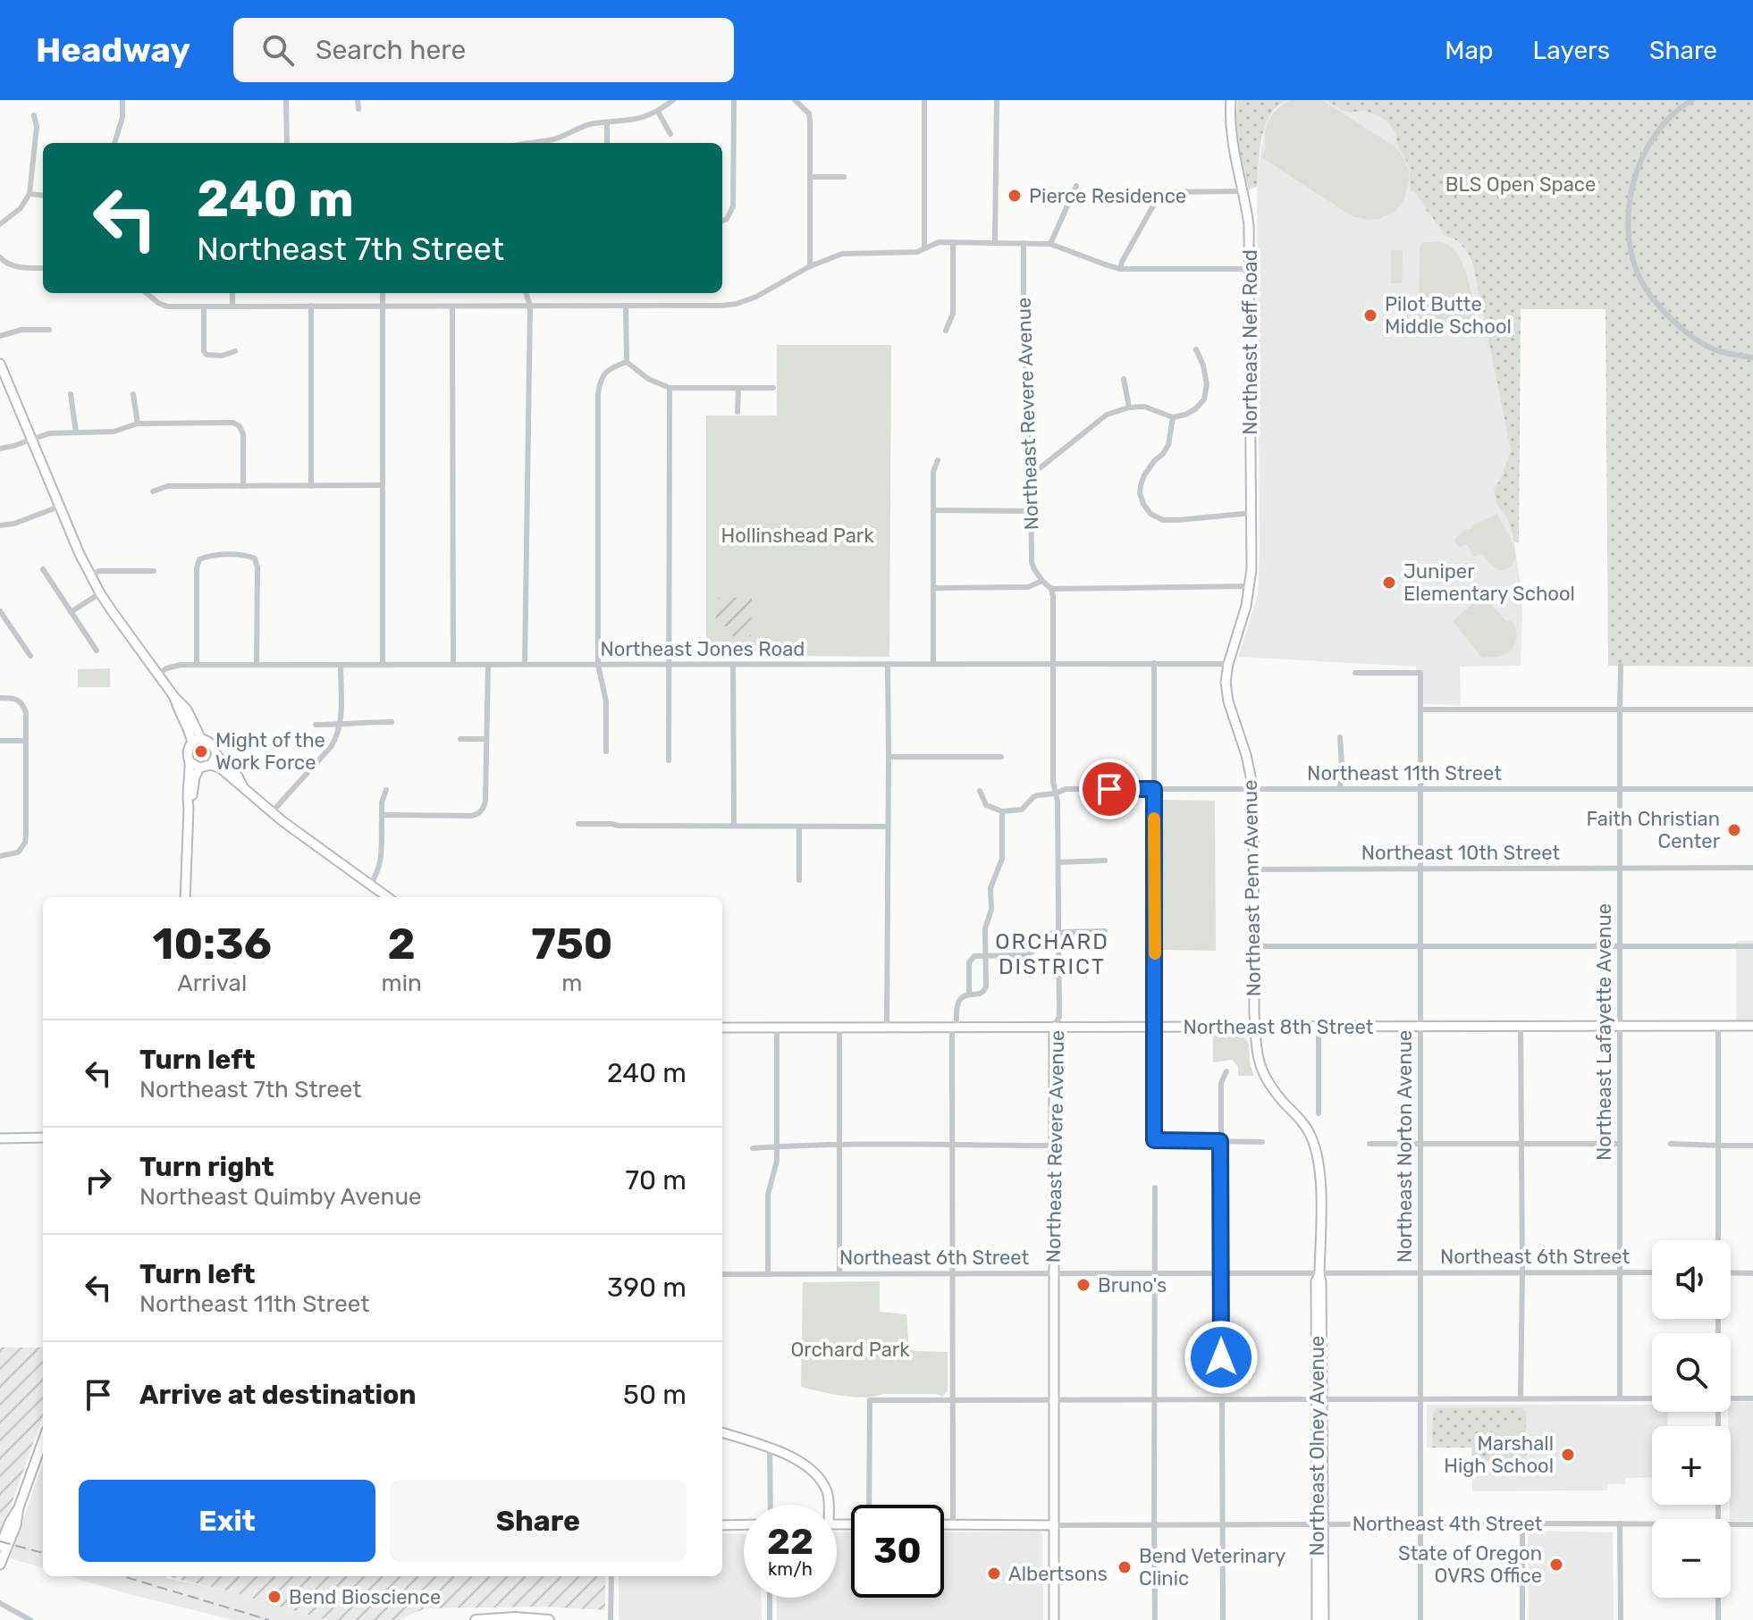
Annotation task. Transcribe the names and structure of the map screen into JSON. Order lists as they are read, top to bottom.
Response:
{
  "streets": {
    "main road": [
      "Northeast Neff Road",
      "Northeast Revere Avenue",
      "Northeast Penn Avenue",
      "Northeast 8th Street",
      "Northeast Olney Avenue",
      "Northeast 4th Street"
    ],
    "street": [
      "Northeast Jones Road",
      "Northeast 11th Street",
      "Northeast 10th Street",
      "Northeast Lafayette Avenue",
      "Northeast Norton Avenue",
      "Northeast 6th Street"
    ]
  },
  "crossings": [
    ["Northeast Neff Road", "Northeast Penn Avenue"],
    ["Northeast Revere Avenue", "Northeast Jones Road"],
    ["Northeast Revere Avenue", "Northeast 11th Street"],
    ["Northeast Revere Avenue", "Northeast 8th Street"],
    ["Northeast Revere Avenue", "Northeast 6th Street"],
    ["Northeast Revere Avenue", "Northeast 4th Street"],
    ["Northeast Jones Road", "Northeast Penn Avenue"],
    ["Northeast 11th Street", "Northeast Penn Avenue"],
    ["Northeast 11th Street", "Northeast Lafayette Avenue"],
    ["Northeast 11th Street", "Northeast Norton Avenue"],
    ["Northeast 10th Street", "Northeast Penn Avenue"],
    ["Northeast 10th Street", "Northeast Lafayette Avenue"],
    ["Northeast 10th Street", "Northeast Norton Avenue"],
    ["Northeast Penn Avenue", "Northeast 8th Street"],
    ["Northeast Penn Avenue", "Northeast Olney Avenue"],
    ["Northeast 8th Street", "Northeast Lafayette Avenue"],
    ["Northeast 8th Street", "Northeast Norton Avenue"],
    ["Northeast 8th Street", "Northeast Olney Avenue"],
    ["Northeast Lafayette Avenue", "Northeast 6th Street"],
    ["Northeast Norton Avenue", "Northeast 6th Street"],
    ["Northeast Norton Avenue", "Northeast 4th Street"],
    ["Northeast 6th Street", "Northeast Olney Avenue"],
    ["Northeast Olney Avenue", "Northeast 4th Street"]
  ],
  "districts": ["ORCHARD DISTRICT"],
  "parks": ["BLS Open Space", "Hollinshead Park", "Orchard Park"],
  "places": [
    "Pierce Residence",
    "Pilot Butte Middle School",
    "Juniper Elementary School",
    "Might of the Work Force",
    "Faith Christian Center",
    "Bruno's",
    "Marshall High School",
    "State of Oregon OVRS Office",
    "Bend Veterinary Clinic",
    "Albertsons",
    "Bend Bioscience"
  ],
  "page": {
    "header": "Headway",
    "search": "Search here",
    "nav": ["Map", "Layers", "Share"],
    "turn": ["240 m", "Northeast 7th Street"],
    "eta": [
      "10:36",
      "Arrival",
      "2",
      "min",
      "750",
      "m"
    ],
    "list": [
      {
        "name": "Turn left",
        "note": "Northeast 7th Street",
        "value": "240 m"
      },
      {
        "name": "Turn right",
        "note": "Northeast Quimby Avenue",
        "value": "70 m"
      },
      {
        "name": "Turn left",
        "note": "Northeast 11th Street",
        "value": "390 m"
      },
      {
        "name": "Arrive at destination",
        "value": "50 m"
      }
    ],
    "map_buttons": ["+", "−"],
    "buttons": ["Exit", "Share"],
    "speed": "22 km/h",
    "limit": "30"
  }
}
